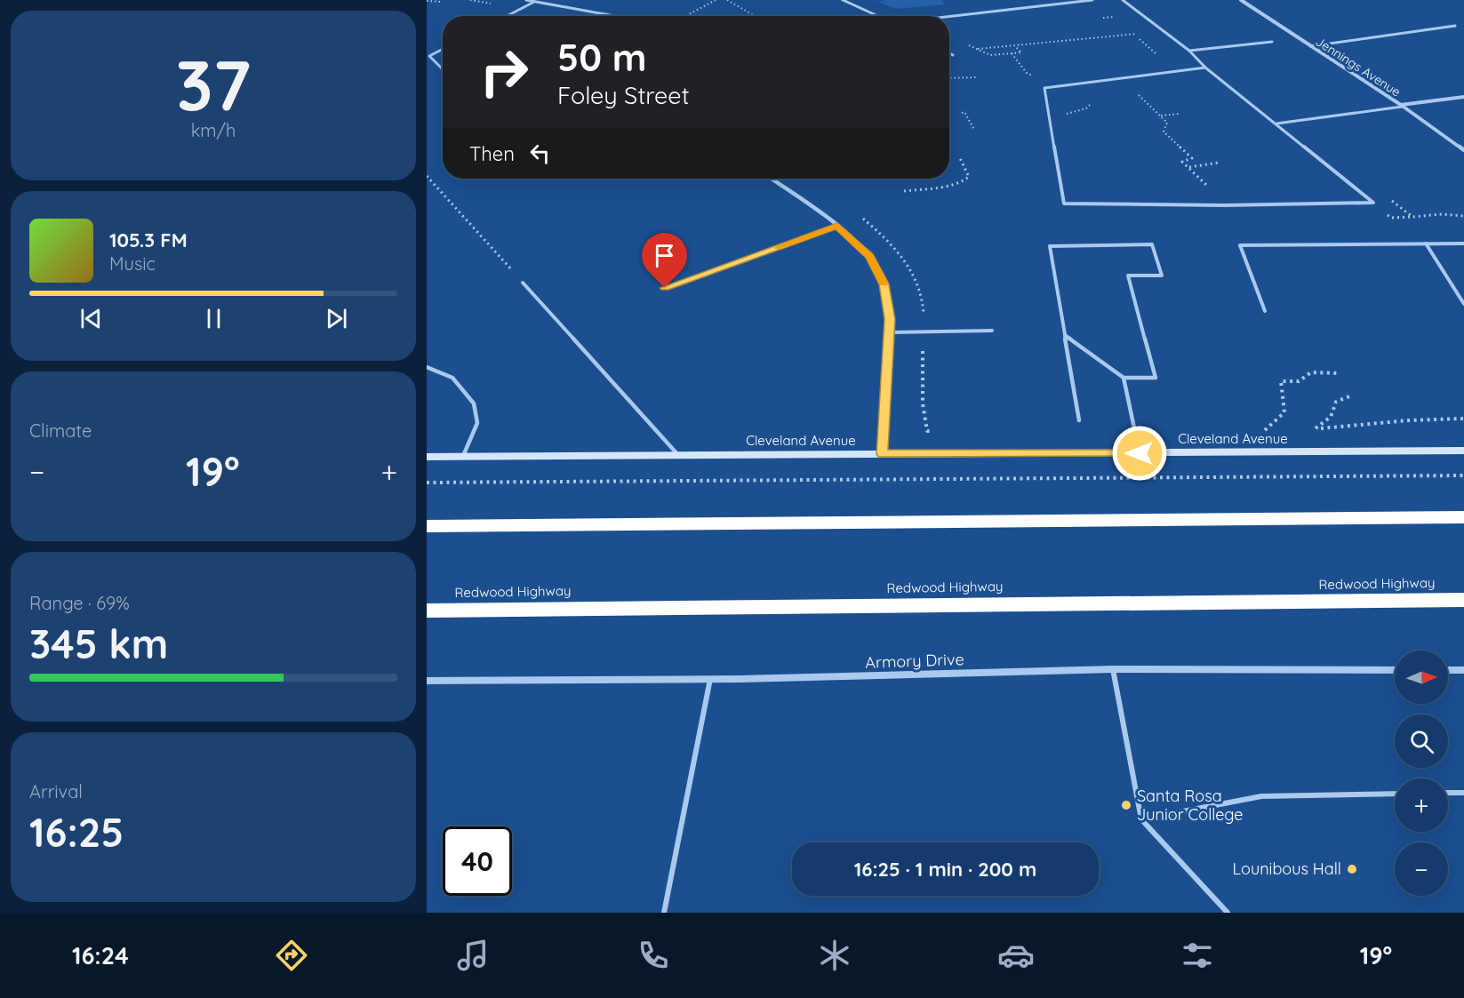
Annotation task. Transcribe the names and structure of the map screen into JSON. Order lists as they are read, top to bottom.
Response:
{
  "streets": {
    "highway": ["Redwood Highway"],
    "street": ["Jennings Avenue", "Cleveland Avenue", "Armory Drive"]
  },
  "places": ["Santa Rosa Junior College", "Lounibous Hall"],
  "north": "right",
  "page": {
    "tile": [
      ["37", "km/h"],
      "Climate",
      ["Range · 69%", "345 km"],
      ["Arrival", "16:25"]
    ],
    "turn": ["50 m", "Foley Street"],
    "then": "Then",
    "song": ["105.3 FM", "Music"],
    "heat": ["−", "19°", "+"],
    "map_buttons": ["+", "−"],
    "limit": "40",
    "trip": "16:25 · 1 min · 200 m",
    "tabs": ["16:24", "19°"]
  }
}
